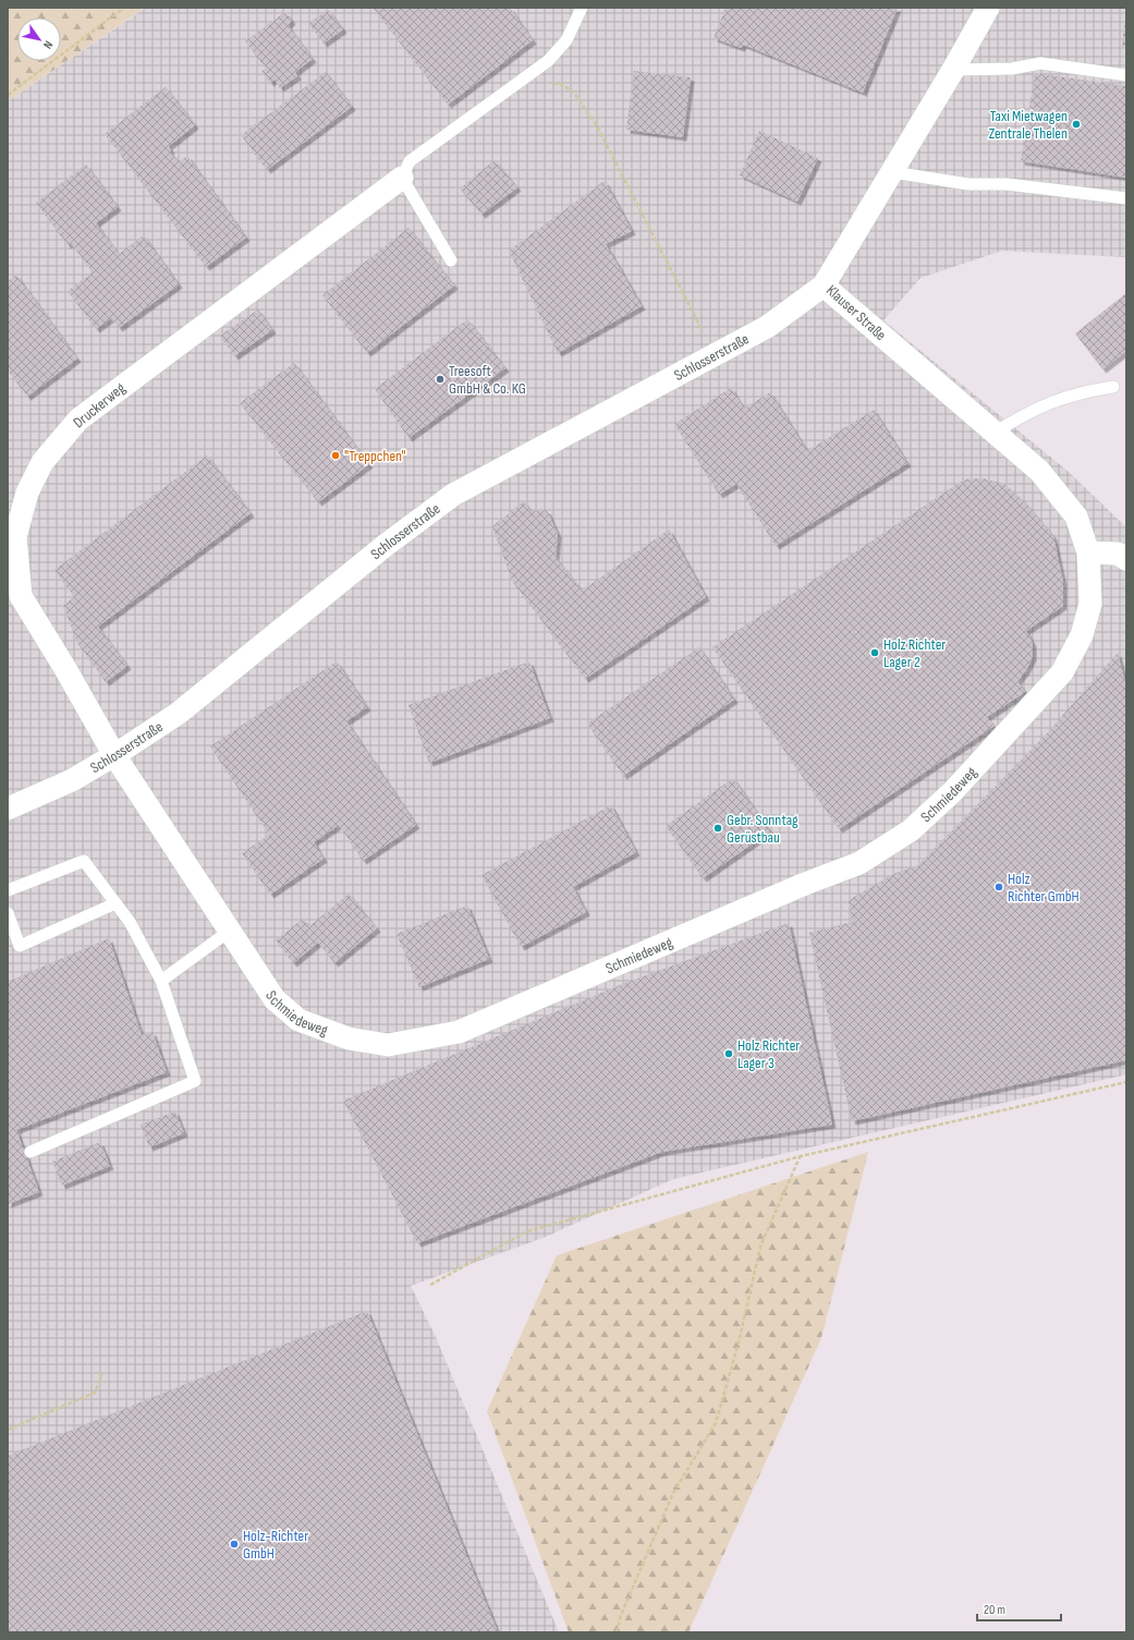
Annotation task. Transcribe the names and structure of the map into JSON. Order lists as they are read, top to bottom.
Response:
{
  "streets": {
    "street": [
      "Klauser Straße",
      "Schlosserstraße",
      "Druckerweg",
      "Schmiedeweg"
    ]
  },
  "crossings": [
    ["Klauser Straße", "Schlosserstraße"],
    ["Klauser Straße", "Schmiedeweg"],
    ["Schlosserstraße", "Druckerweg"],
    ["Schlosserstraße", "Schmiedeweg"],
    ["Druckerweg", "Schmiedeweg"]
  ],
  "places": [
    "Taxi Mietwagen Zentrale Thelen",
    "Treesoft GmbH & Co. KG",
    "\"Treppchen\"",
    "Holz Richter Lager 2",
    "Gebr. Sonntag Gerüstbau",
    "Holz Richter GmbH",
    "Holz Richter Lager 3",
    "Holz-Richter GmbH"
  ],
  "scale_bar": "20 m",
  "north": "bottom right"
}
